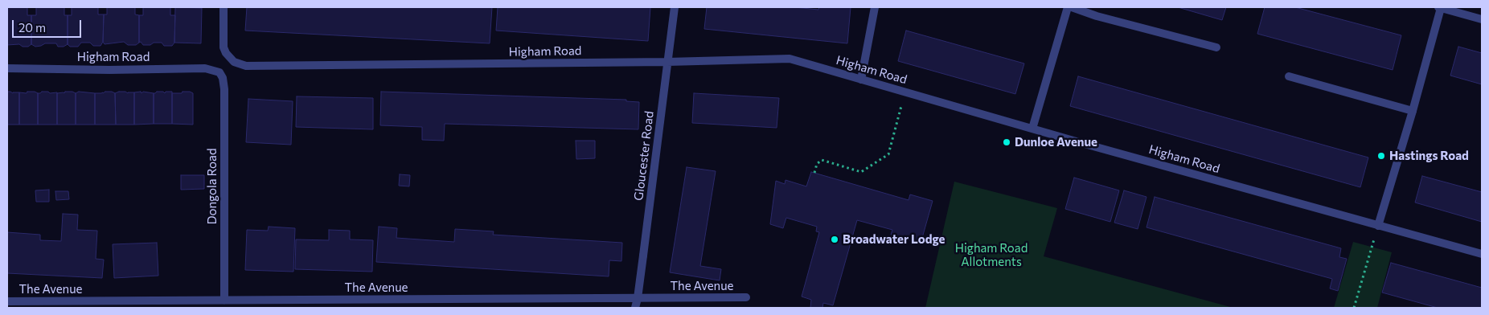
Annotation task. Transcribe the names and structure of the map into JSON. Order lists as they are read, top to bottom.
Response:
{
  "streets": {
    "street": [
      "Higham Road",
      "Gloucester Road",
      "Dongola Road",
      "The Avenue"
    ]
  },
  "crossings": [
    ["Higham Road", "Gloucester Road"],
    ["Higham Road", "Dongola Road"],
    ["Gloucester Road", "The Avenue"],
    ["Dongola Road", "The Avenue"]
  ],
  "parks": ["Higham Road Allotments"],
  "places": ["Dunloe Avenue", "Hastings Road", "Broadwater Lodge"],
  "scale_bar": "20 m"
}
